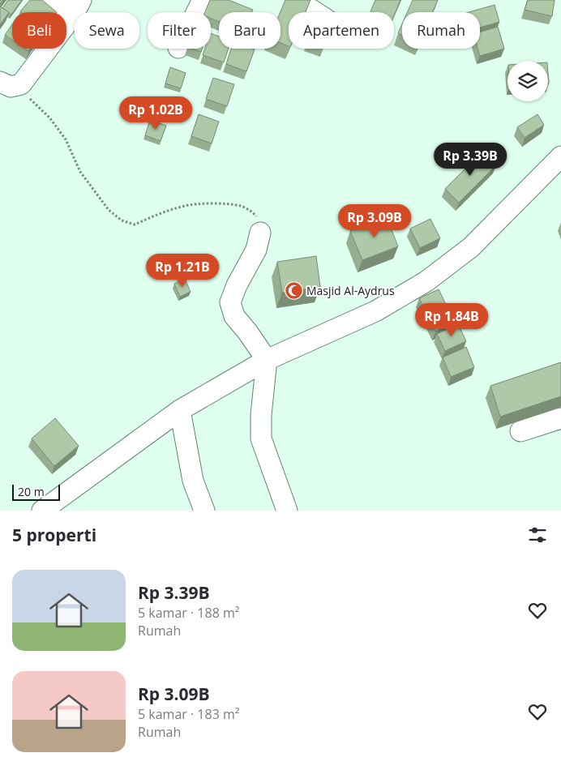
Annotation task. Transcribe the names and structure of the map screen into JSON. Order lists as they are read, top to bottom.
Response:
{
  "places": {
    "mosque": ["Masjid Al-Aydrus"]
  },
  "scale_bar": "20 m",
  "page": {
    "chip": [
      "Beli",
      "Sewa",
      "Filter",
      "Baru",
      "Apartemen",
      "Rumah"
    ],
    "price": [
      "Rp 1.02B",
      "Rp 3.39B",
      "Rp 3.09B",
      "Rp 1.21B",
      "Rp 1.84B"
    ],
    "scale": "20 m",
    "heading": "5 properti",
    "list": [
      {
        "name": "Rp 3.39B",
        "note": "5 kamar · 188 m² · Rumah"
      },
      {
        "name": "Rp 3.09B",
        "note": "5 kamar · 183 m² · Rumah"
      }
    ]
  }
}
